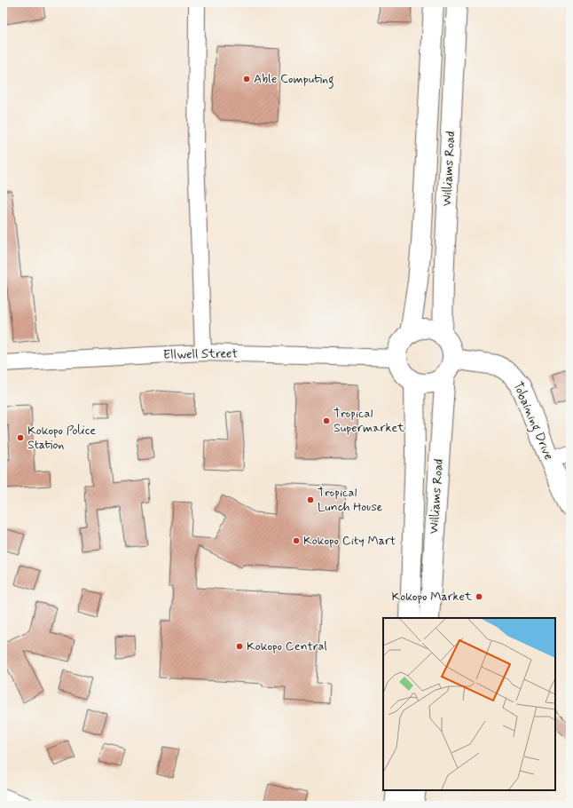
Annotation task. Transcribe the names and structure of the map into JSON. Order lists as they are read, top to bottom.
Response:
{
  "streets": {
    "main road": ["Williams Road", "Tobaining Drive"],
    "street": ["Ellwell Street"]
  },
  "crossings": [
    ["Williams Road", "Ellwell Street"],
    ["Williams Road", "Tobaining Drive"],
    ["Ellwell Street", "Tobaining Drive"]
  ],
  "places": [
    "Able Computing",
    "Tropical Supermarket",
    "Kokopo Police Station",
    "Tropical Lunch House",
    "Kokopo City Mart",
    "Kokopo Market",
    "Kokopo Central"
  ]
}
